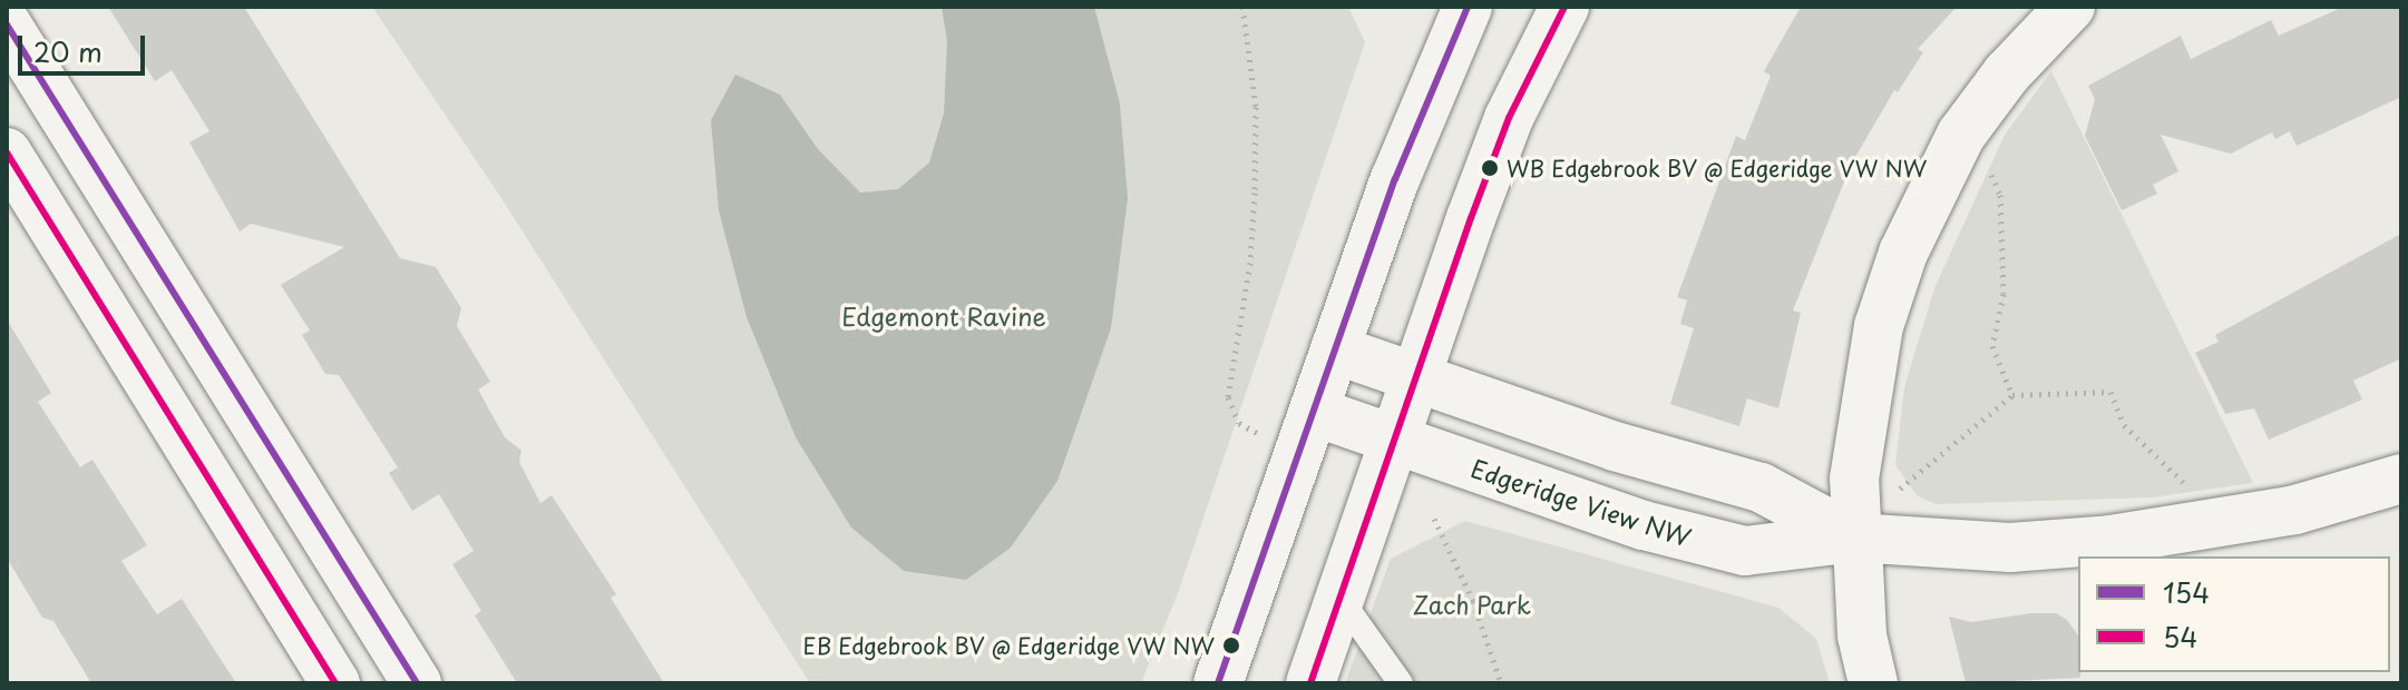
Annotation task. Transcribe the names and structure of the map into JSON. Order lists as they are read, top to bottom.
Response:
{
  "streets": {
    "street": ["Edgeridge View NW"]
  },
  "parks": ["Edgemont Ravine", "Zach Park"],
  "places": ["WB Edgebrook BV @ Edgeridge VW NW", "EB Edgebrook BV @ Edgeridge VW NW"],
  "lines": ["transit line 154", "transit line 54"],
  "legend": ["154", "54"],
  "scale_bar": "20 m"
}
